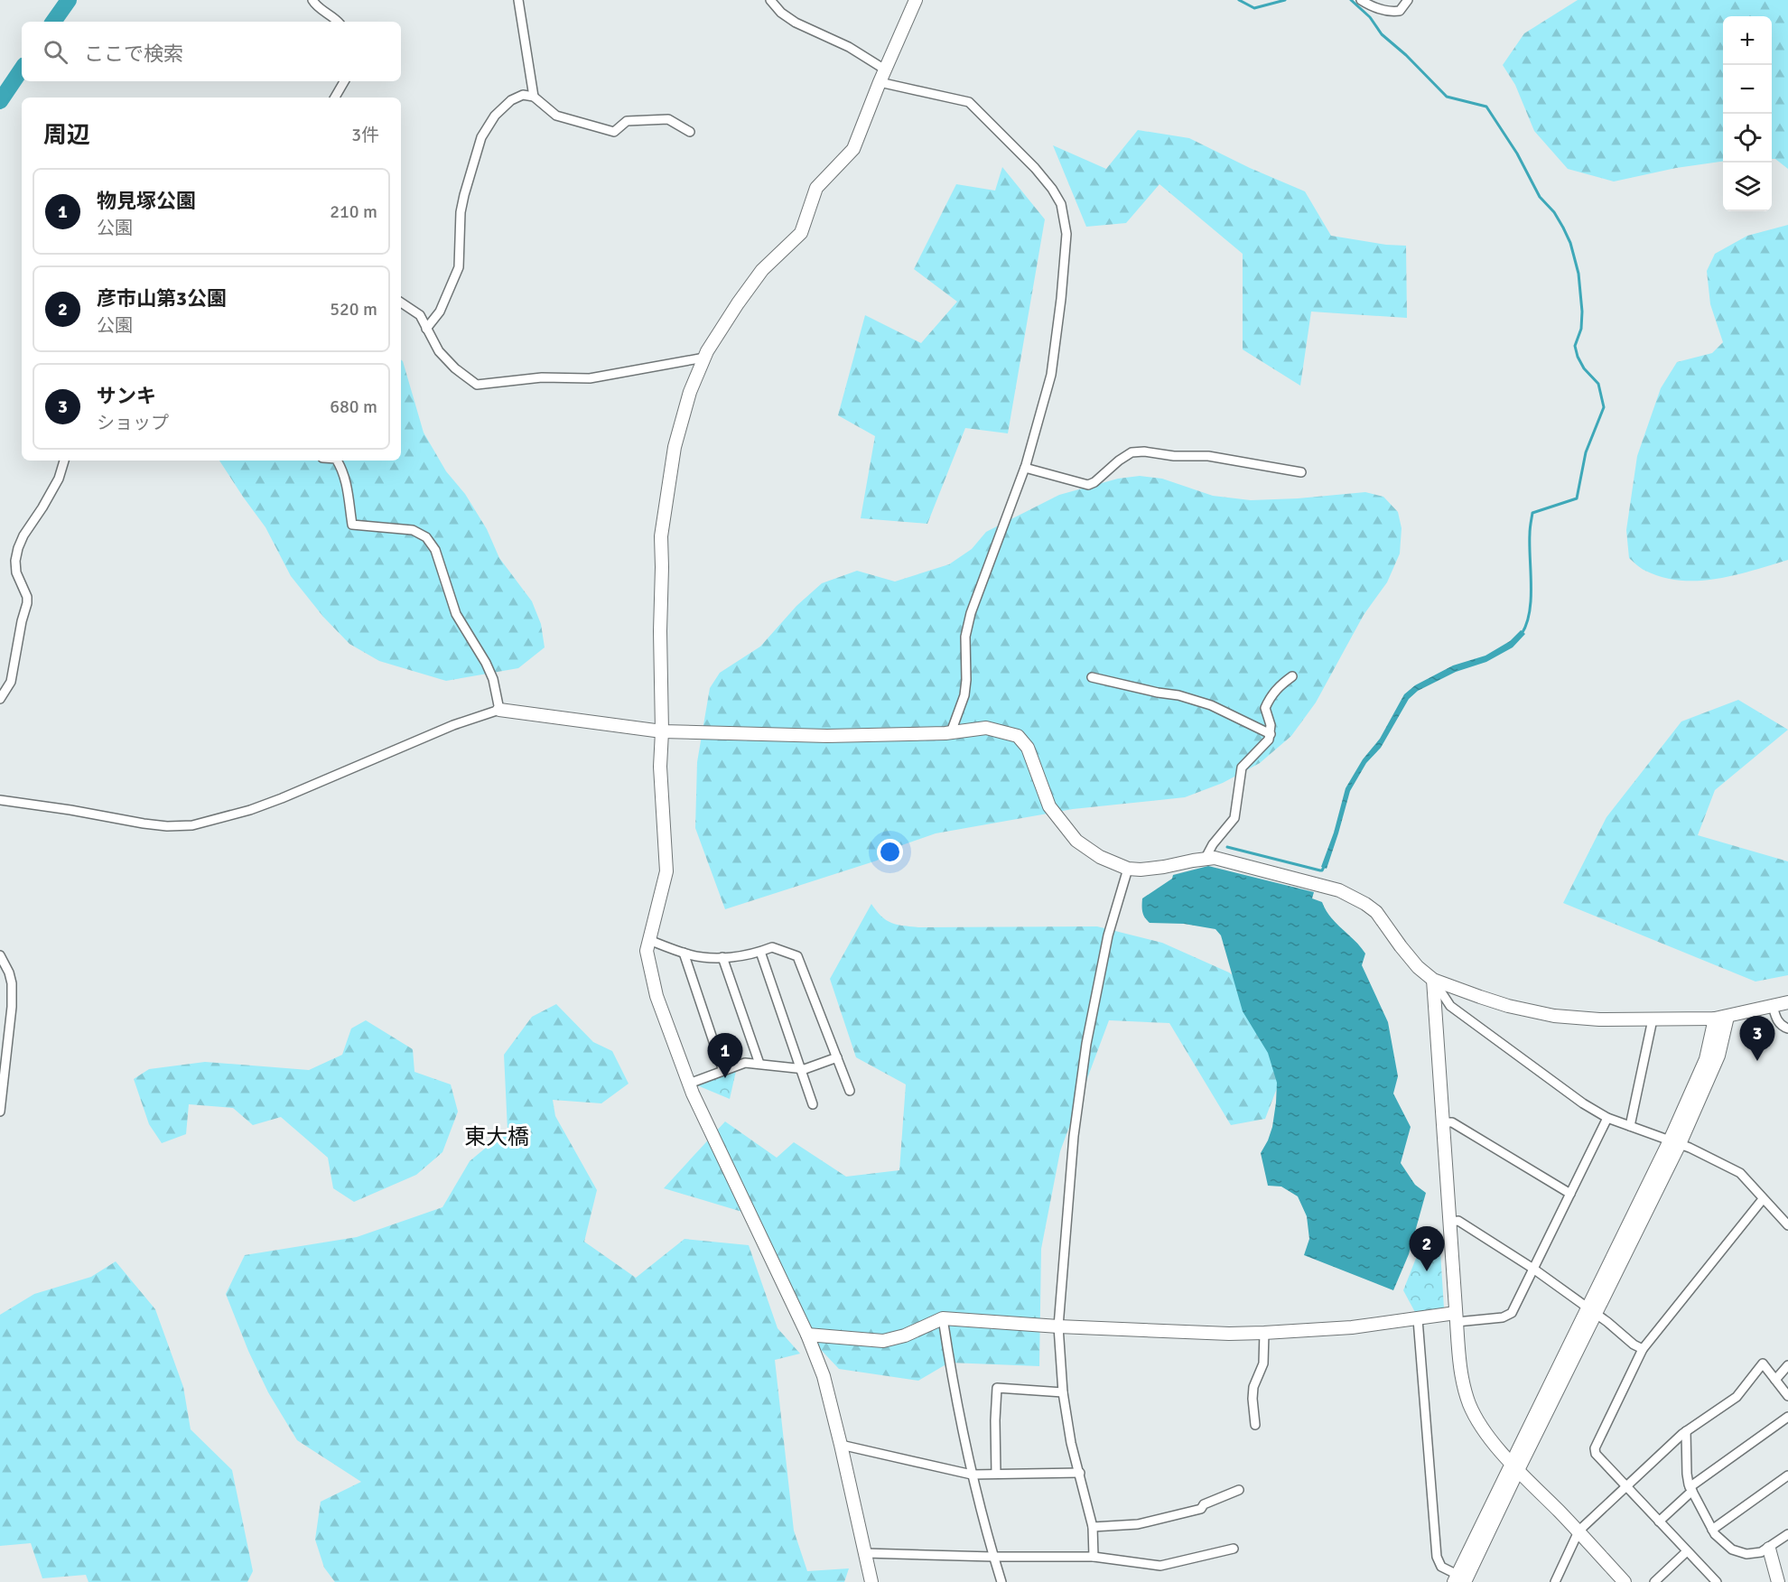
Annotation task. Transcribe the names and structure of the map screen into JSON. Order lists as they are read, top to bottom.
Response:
{
  "districts": ["東大橋"],
  "page": {
    "map_buttons": ["+", "−"],
    "search": "ここで検索",
    "heading": ["周辺", "3件"],
    "list": [
      {
        "mark": "1",
        "name": "物見塚公園",
        "note": "公園",
        "value": "210 m"
      },
      {
        "mark": "2",
        "name": "彦市山第3公園",
        "note": "公園",
        "value": "520 m"
      },
      {
        "mark": "3",
        "name": "サンキ",
        "note": "ショップ",
        "value": "680 m"
      }
    ],
    "pins": ["3", "1", "2"]
  }
}
